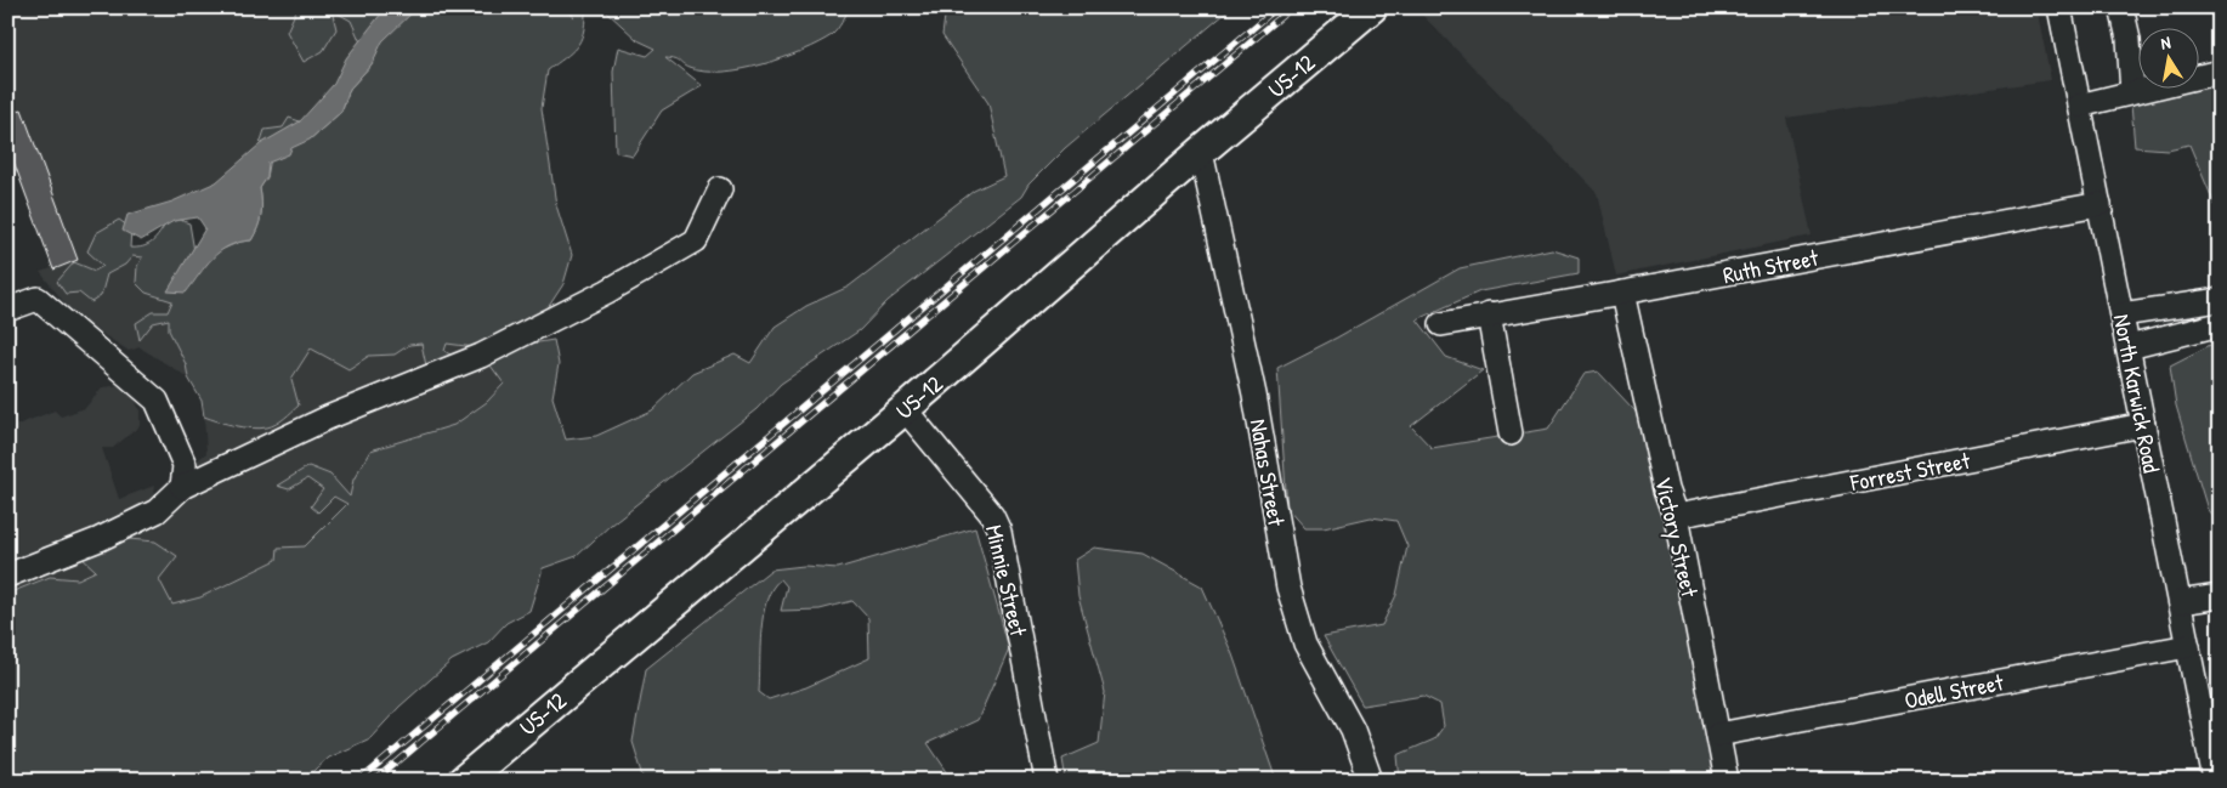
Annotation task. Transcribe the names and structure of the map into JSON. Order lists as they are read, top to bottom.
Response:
{
  "streets": {
    "main road": ["US-12"],
    "street": [
      "Ruth Street",
      "North Karwick Road",
      "Forrest Street",
      "Nahas Street",
      "Victory Street",
      "Minnie Street",
      "Odell Street"
    ]
  },
  "crossings": [
    ["US-12", "Nahas Street"],
    ["US-12", "Minnie Street"],
    ["Ruth Street", "North Karwick Road"],
    ["Ruth Street", "Victory Street"],
    ["North Karwick Road", "Forrest Street"],
    ["North Karwick Road", "Odell Street"],
    ["Forrest Street", "Victory Street"],
    ["Victory Street", "Odell Street"]
  ],
  "north": "top"
}
